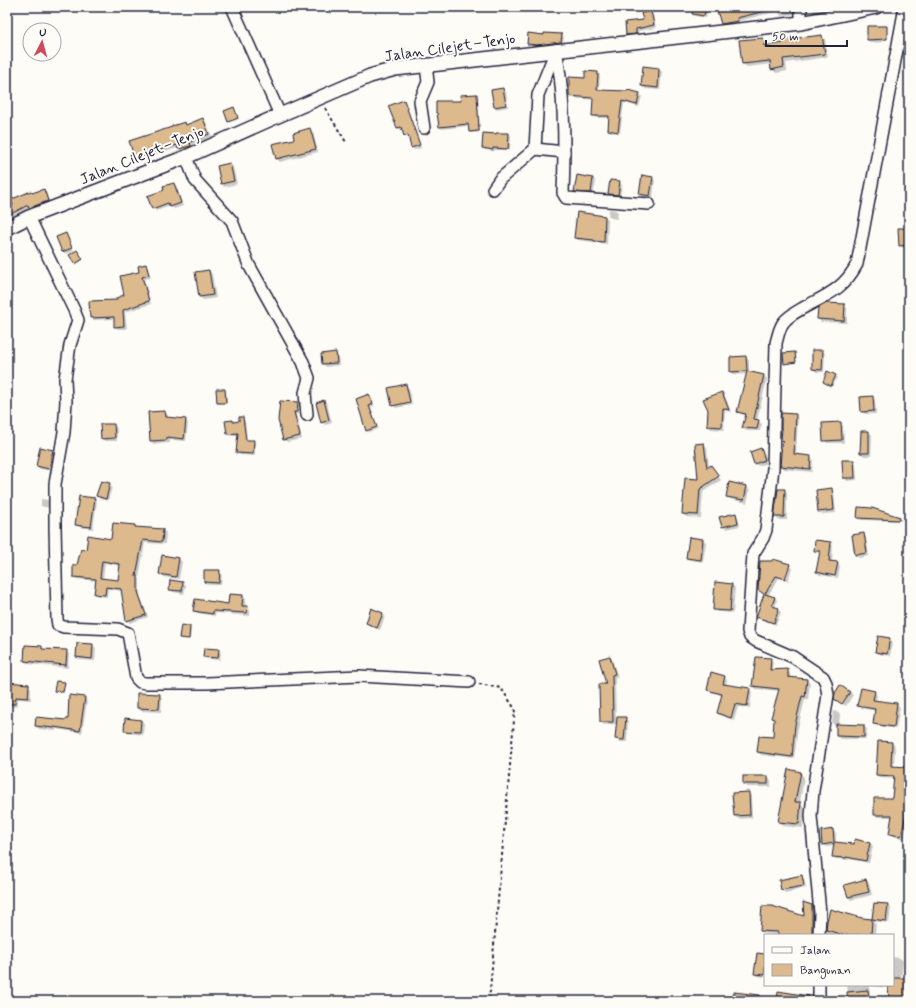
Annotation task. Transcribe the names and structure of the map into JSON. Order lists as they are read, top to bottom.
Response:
{
  "streets": {
    "main road": ["Jalan Cilejet–Tenjo"]
  },
  "legend": ["Jalan", "Bangunan"],
  "scale_bar": "50 m",
  "north": "top"
}
